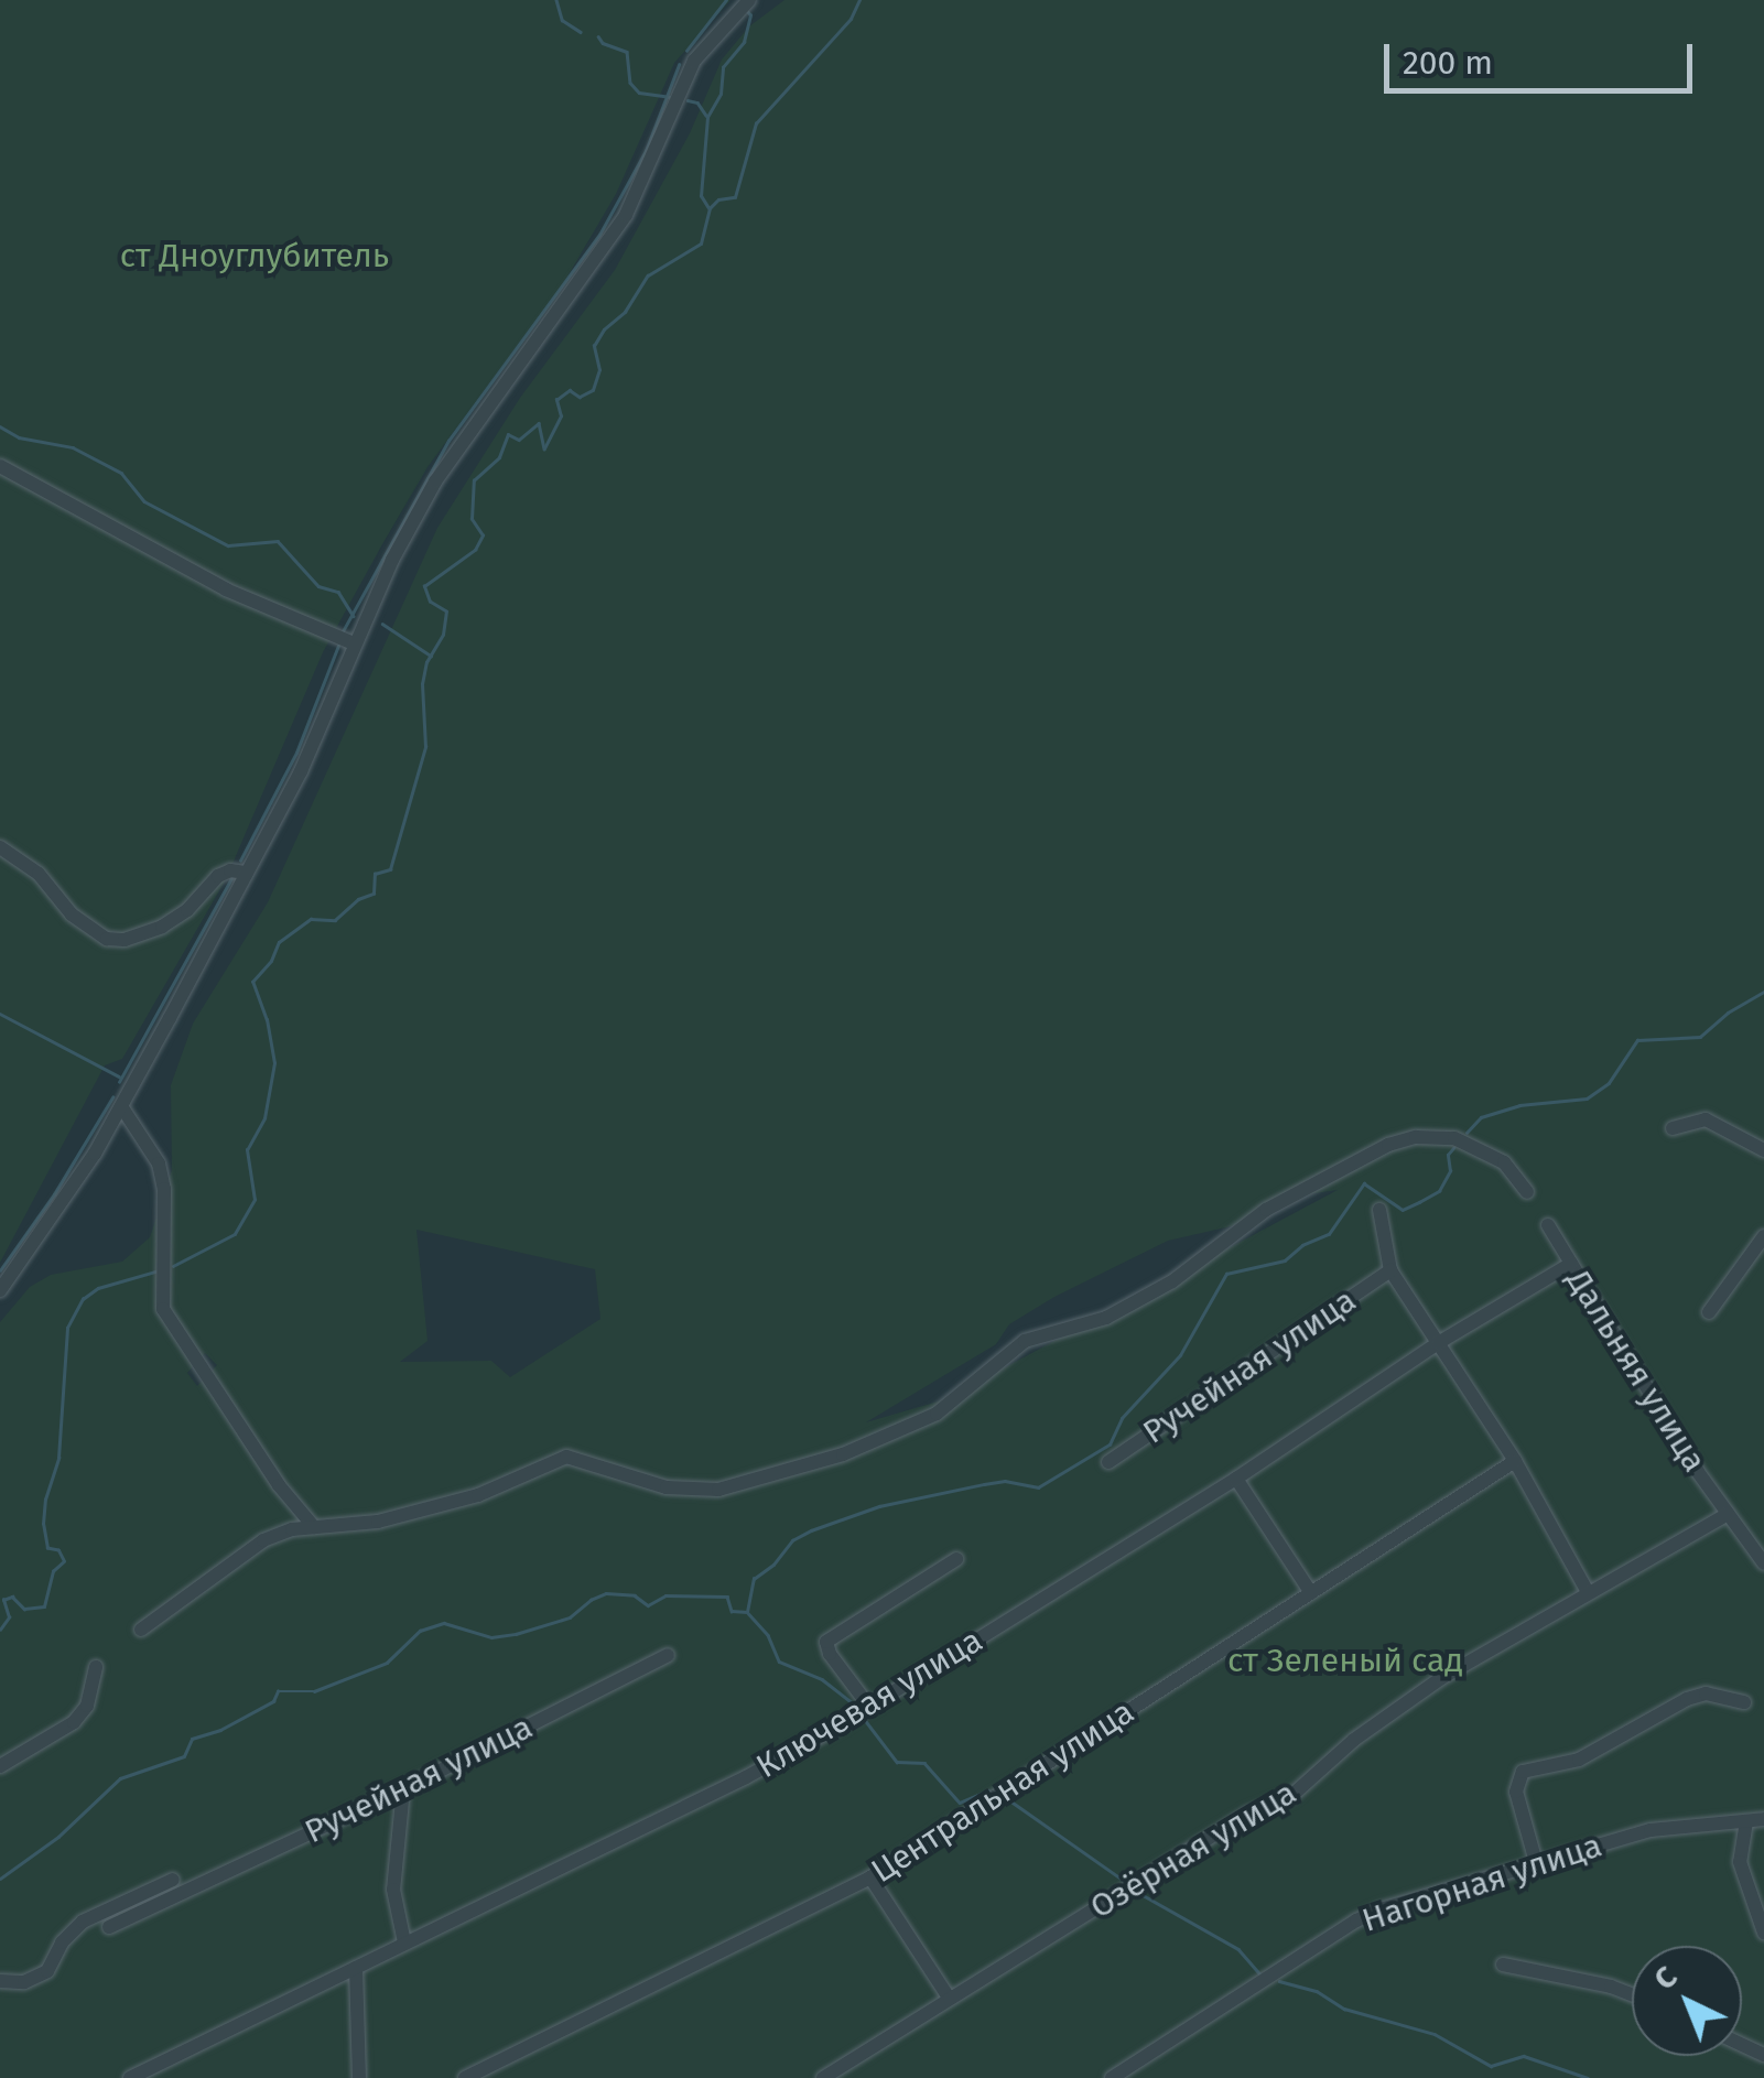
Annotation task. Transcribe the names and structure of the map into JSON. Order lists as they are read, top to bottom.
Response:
{
  "streets": {
    "street": [
      "Ручейная улица",
      "Дальняя улица",
      "Ключевая улица",
      "Центральная улица",
      "Озёрная улица",
      "Нагорная улица"
    ]
  },
  "crossings": [
    ["Дальняя улица", "Ключевая улица"],
    ["Дальняя улица", "Озёрная улица"]
  ],
  "parks": ["ст Дноуглубитель", "ст Зеленый сад"],
  "scale_bar": "200 m",
  "north": "top left"
}
